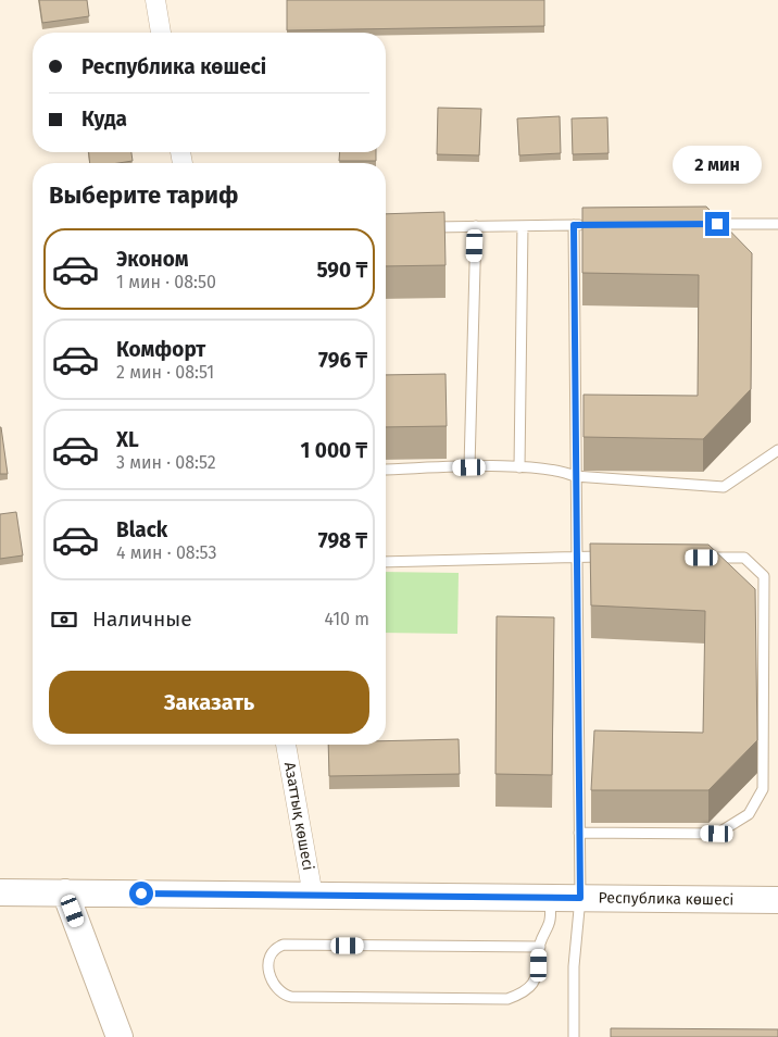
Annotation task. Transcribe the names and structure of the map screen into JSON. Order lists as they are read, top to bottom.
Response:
{
  "streets": {
    "main road": ["Республика көшесі"],
    "street": ["Азаттық көшесі"]
  },
  "crossings": [
    ["Азаттық көшесі", "Республика көшесі"]
  ],
  "page": {
    "banner": ["Республика көшесі", "Куда"],
    "bubble": "2 мин",
    "heading": "Выберите тариф",
    "list": [
      {
        "name": "Эконом",
        "note": "1 мин · 08:50",
        "value": "590 ₸"
      },
      {
        "name": "Комфорт",
        "note": "2 мин · 08:51",
        "value": "796 ₸"
      },
      {
        "name": "XL",
        "note": "3 мин · 08:52",
        "value": "1 000 ₸"
      },
      {
        "name": "Black",
        "note": "4 мин · 08:53",
        "value": "798 ₸"
      }
    ],
    "pay": ["Наличные", "410 m"],
    "buttons": "Заказать"
  }
}
